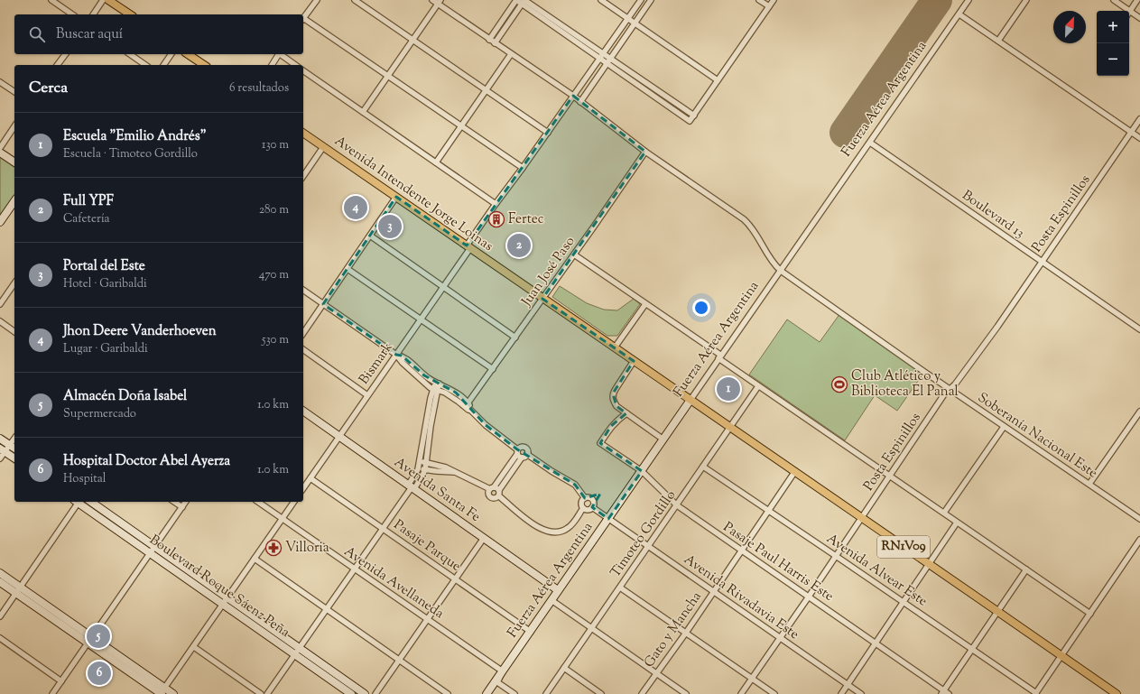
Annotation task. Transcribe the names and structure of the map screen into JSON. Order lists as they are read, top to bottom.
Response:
{
  "streets": {
    "main road": ["Avenida Intendente Jorge Loinas", "RN1V09"],
    "street": [
      "Fuerza Aérea Argentina",
      "Posta Espinillos",
      "Boulevard 13",
      "Juan José Paso",
      "Bismark",
      "Soberanía Nacional Este",
      "Avenida Santa Fe",
      "Timoteo Gordillo",
      "Pasaje Parque",
      "Pasaje Paul Harris Este",
      "Avenida Alvear Este",
      "Avenida Avellaneda",
      "Boulevard Roque Sáenz Peña",
      "Avenida Rivadavia Este",
      "Gato y Mancha"
    ]
  },
  "crossings": [
    ["Fuerza Aérea Argentina", "Avenida Intendente Jorge Loinas"],
    ["Fuerza Aérea Argentina", "Boulevard 13"],
    ["Fuerza Aérea Argentina", "Soberanía Nacional Este"],
    ["Fuerza Aérea Argentina", "Avenida Santa Fe"],
    ["Fuerza Aérea Argentina", "Pasaje Parque"],
    ["Fuerza Aérea Argentina", "RN1V09"],
    ["Fuerza Aérea Argentina", "Pasaje Paul Harris Este"],
    ["Fuerza Aérea Argentina", "Avenida Avellaneda"],
    ["Fuerza Aérea Argentina", "Avenida Rivadavia Este"],
    ["Avenida Intendente Jorge Loinas", "Juan José Paso"],
    ["Avenida Intendente Jorge Loinas", "Bismark"],
    ["Avenida Intendente Jorge Loinas", "RN1V09"],
    ["Posta Espinillos", "Boulevard 13"],
    ["Posta Espinillos", "Soberanía Nacional Este"],
    ["Posta Espinillos", "RN1V09"],
    ["Posta Espinillos", "Pasaje Paul Harris Este"],
    ["Posta Espinillos", "Avenida Alvear Este"],
    ["Posta Espinillos", "Avenida Rivadavia Este"],
    ["Juan José Paso", "Soberanía Nacional Este"],
    ["Bismark", "Soberanía Nacional Este"],
    ["Bismark", "Avenida Santa Fe"],
    ["Bismark", "Pasaje Parque"],
    ["Timoteo Gordillo", "RN1V09"],
    ["Timoteo Gordillo", "Pasaje Paul Harris Este"],
    ["Timoteo Gordillo", "Avenida Alvear Este"],
    ["Timoteo Gordillo", "Avenida Rivadavia Este"],
    ["RN1V09", "Gato y Mancha"],
    ["Pasaje Paul Harris Este", "Gato y Mancha"],
    ["Avenida Alvear Este", "Gato y Mancha"],
    ["Avenida Rivadavia Este", "Gato y Mancha"]
  ],
  "places": {
    "building": ["Fertec"],
    "sports": ["Club Atlético y Biblioteca El Panal"],
    "pharmacy": ["Villoria"]
  },
  "north": "top right",
  "page": {
    "map_buttons": ["+", "−"],
    "search": "Buscar aquí",
    "heading": ["Cerca", "6 resultados"],
    "list": [
      {
        "mark": "1",
        "name": "Escuela \"Emilio Andrés\"",
        "note": "Escuela · Timoteo Gordillo",
        "value": "130 m"
      },
      {
        "mark": "2",
        "name": "Full YPF",
        "note": "Cafetería",
        "value": "280 m"
      },
      {
        "mark": "3",
        "name": "Portal del Este",
        "note": "Hotel · Garibaldi",
        "value": "470 m"
      },
      {
        "mark": "4",
        "name": "Jhon Deere Vanderhoeven",
        "note": "Lugar · Garibaldi",
        "value": "530 m"
      },
      {
        "mark": "5",
        "name": "Almacén Doña Isabel",
        "note": "Supermercado",
        "value": "1.0 km"
      },
      {
        "mark": "6",
        "name": "Hospital Doctor Abel Ayerza",
        "note": "Hospital",
        "value": "1.0 km"
      }
    ],
    "pins": [
      "4",
      "3",
      "2",
      "1",
      "5",
      "6"
    ]
  }
}
